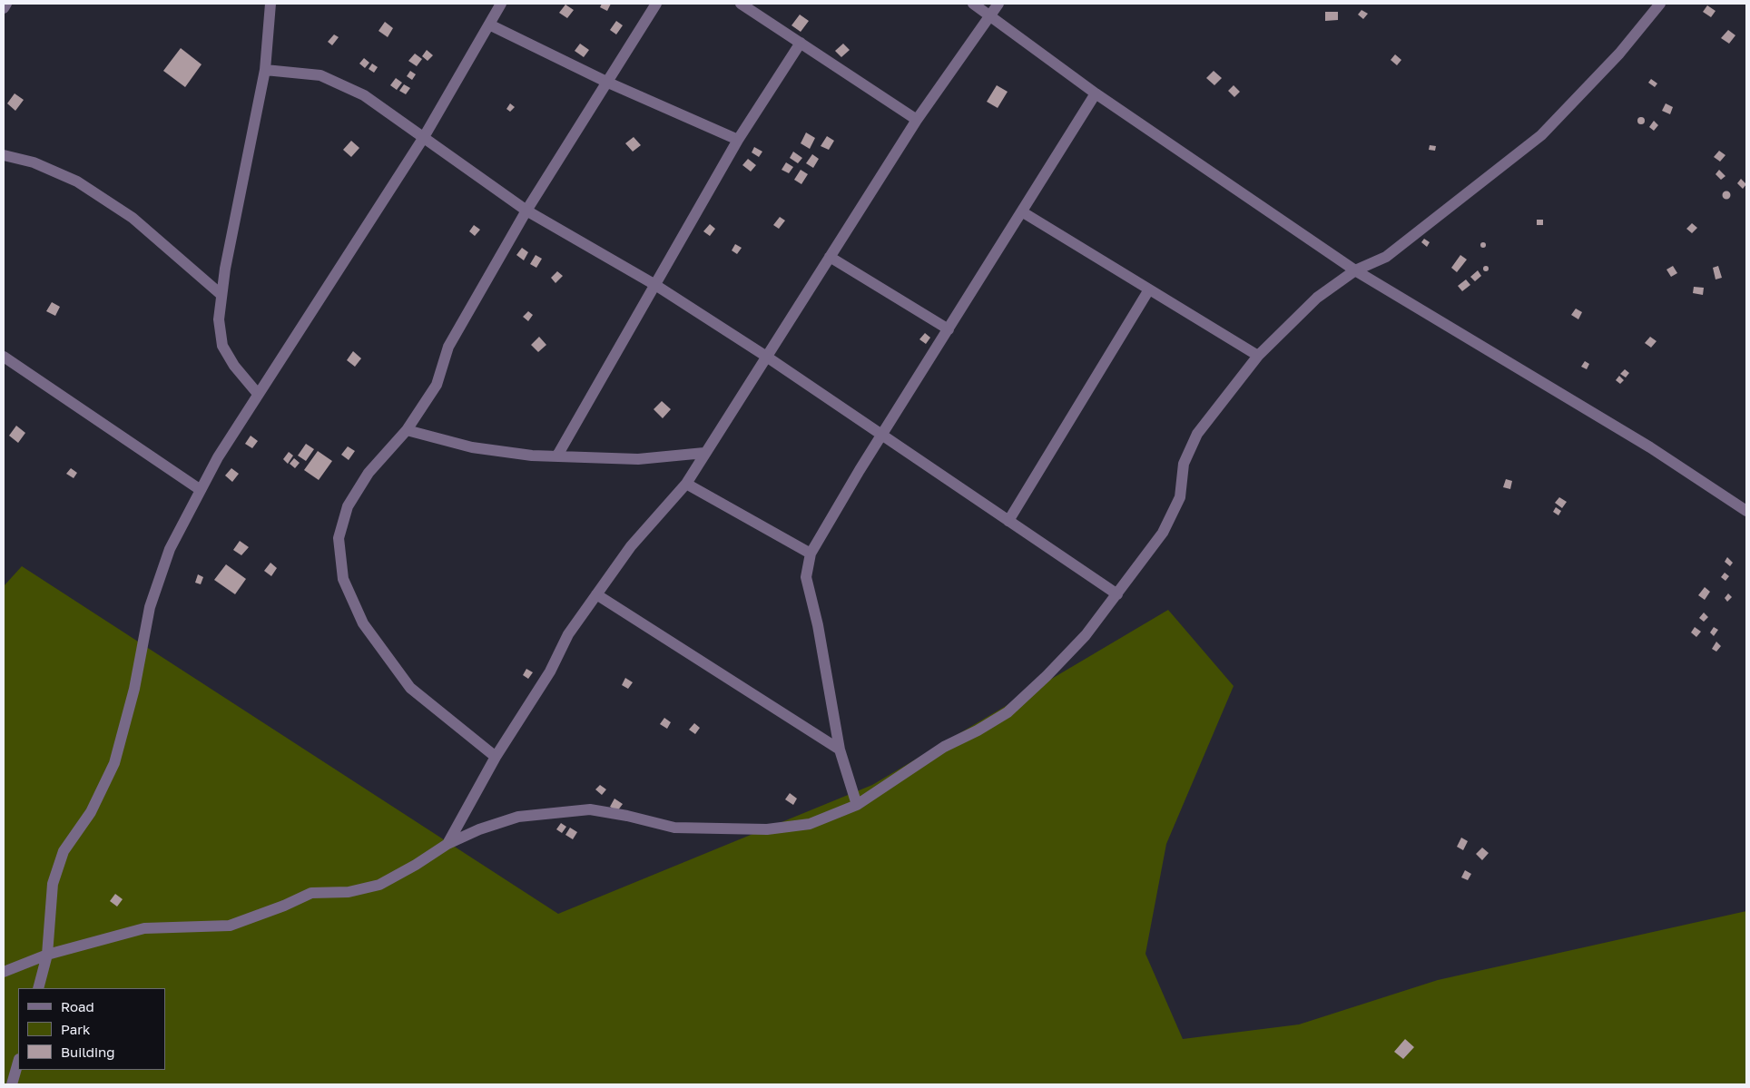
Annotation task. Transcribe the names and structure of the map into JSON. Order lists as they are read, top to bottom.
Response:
{
  "legend": ["Road", "Park", "Building"]
}
